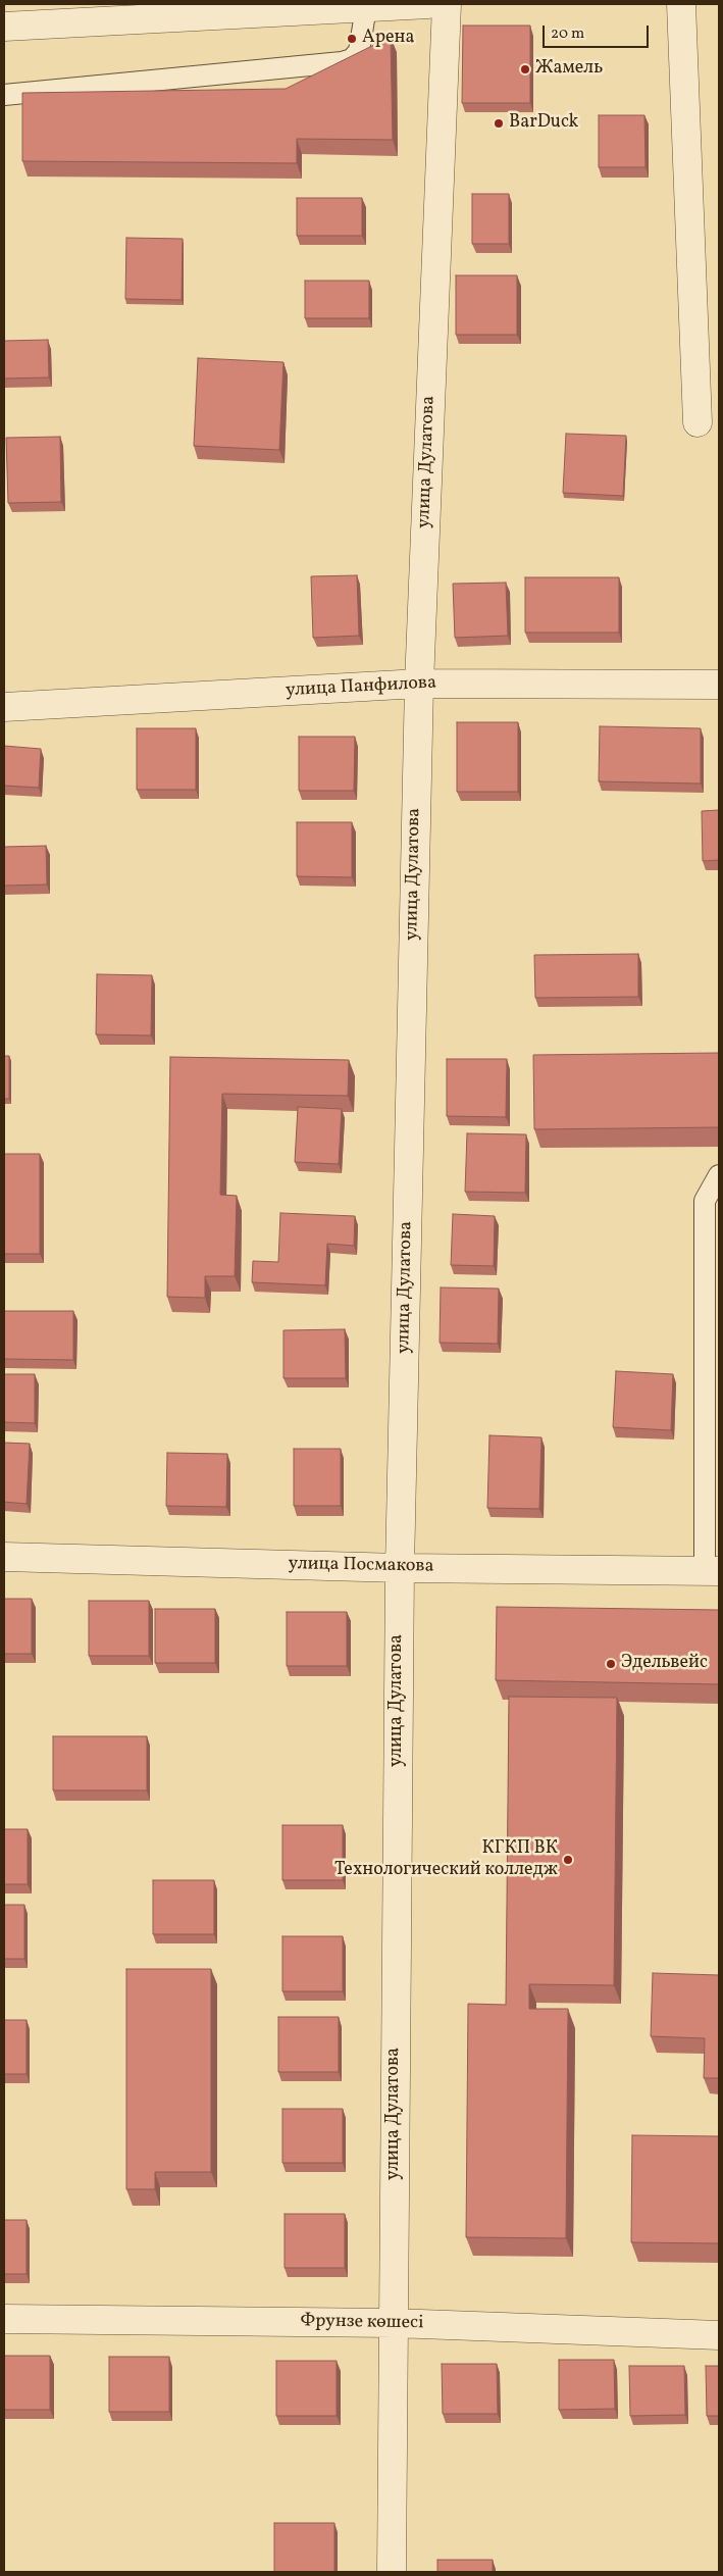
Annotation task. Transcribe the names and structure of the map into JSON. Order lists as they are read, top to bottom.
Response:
{
  "streets": {
    "street": [
      "улица Дулатова",
      "улица Панфилова",
      "улица Посмакова",
      "Фрунзе көшесі"
    ]
  },
  "crossings": [
    ["улица Дулатова", "улица Панфилова"],
    ["улица Дулатова", "улица Посмакова"],
    ["улица Дулатова", "Фрунзе көшесі"]
  ],
  "places": [
    "Арена",
    "Жамель",
    "BarDuck",
    "Эдельвейс",
    "КГКП ВК Технологический колледж"
  ],
  "scale_bar": "20 m"
}
